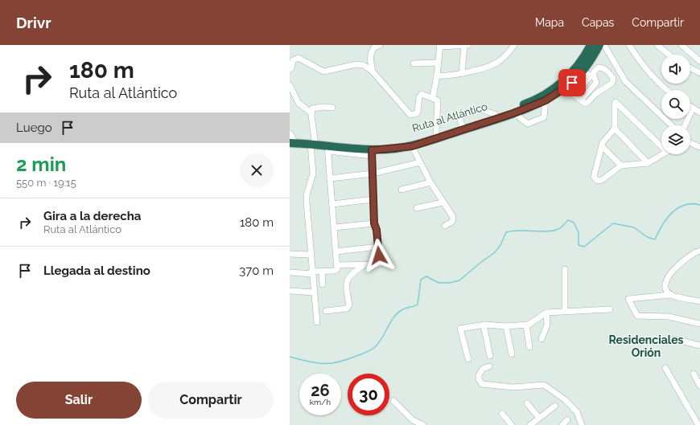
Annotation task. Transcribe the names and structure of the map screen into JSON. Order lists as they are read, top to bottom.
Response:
{
  "streets": {
    "highway": ["Ruta al Atlántico"]
  },
  "districts": ["Residenciales Orión"],
  "page": {
    "header": "Drivr",
    "nav": ["Mapa", "Capas", "Compartir"],
    "turn": ["180 m", "Ruta al Atlántico"],
    "then": "Luego",
    "heading": ["2 min", "550 m · 19:15"],
    "list": [
      {
        "name": "Gira a la derecha",
        "note": "Ruta al Atlántico",
        "value": "180 m"
      },
      {
        "name": "Llegada al destino",
        "value": "370 m"
      }
    ],
    "speed": "26 km/h",
    "limit": "30",
    "buttons": ["Salir", "Compartir"]
  }
}
